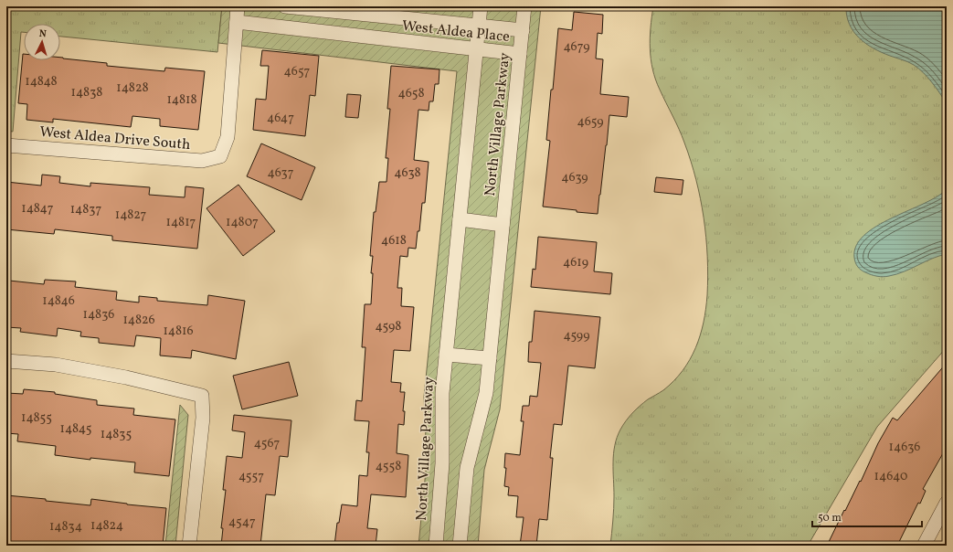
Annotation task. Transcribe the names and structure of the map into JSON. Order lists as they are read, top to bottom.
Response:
{
  "streets": {
    "street": ["West Aldea Place", "North Village Parkway", "West Aldea Drive South"]
  },
  "crossings": [
    ["West Aldea Place", "North Village Parkway"],
    ["West Aldea Place", "West Aldea Drive South"]
  ],
  "house_numbers": [
    "4679",
    "4657",
    "14848",
    "14828",
    "14838",
    "4658",
    "14818",
    "4647",
    "4659",
    "4637",
    "4638",
    "4639",
    "14847",
    "14837",
    "14827",
    "14817",
    "14807",
    "4618",
    "4619",
    "14846",
    "14836",
    "14826",
    "4598",
    "14816",
    "4599",
    "14855",
    "14845",
    "14835",
    "4567",
    "14636",
    "4558",
    "4557",
    "14640",
    "4547",
    "14824",
    "14834"
  ],
  "scale_bar": "50 m",
  "north": "top"
}
